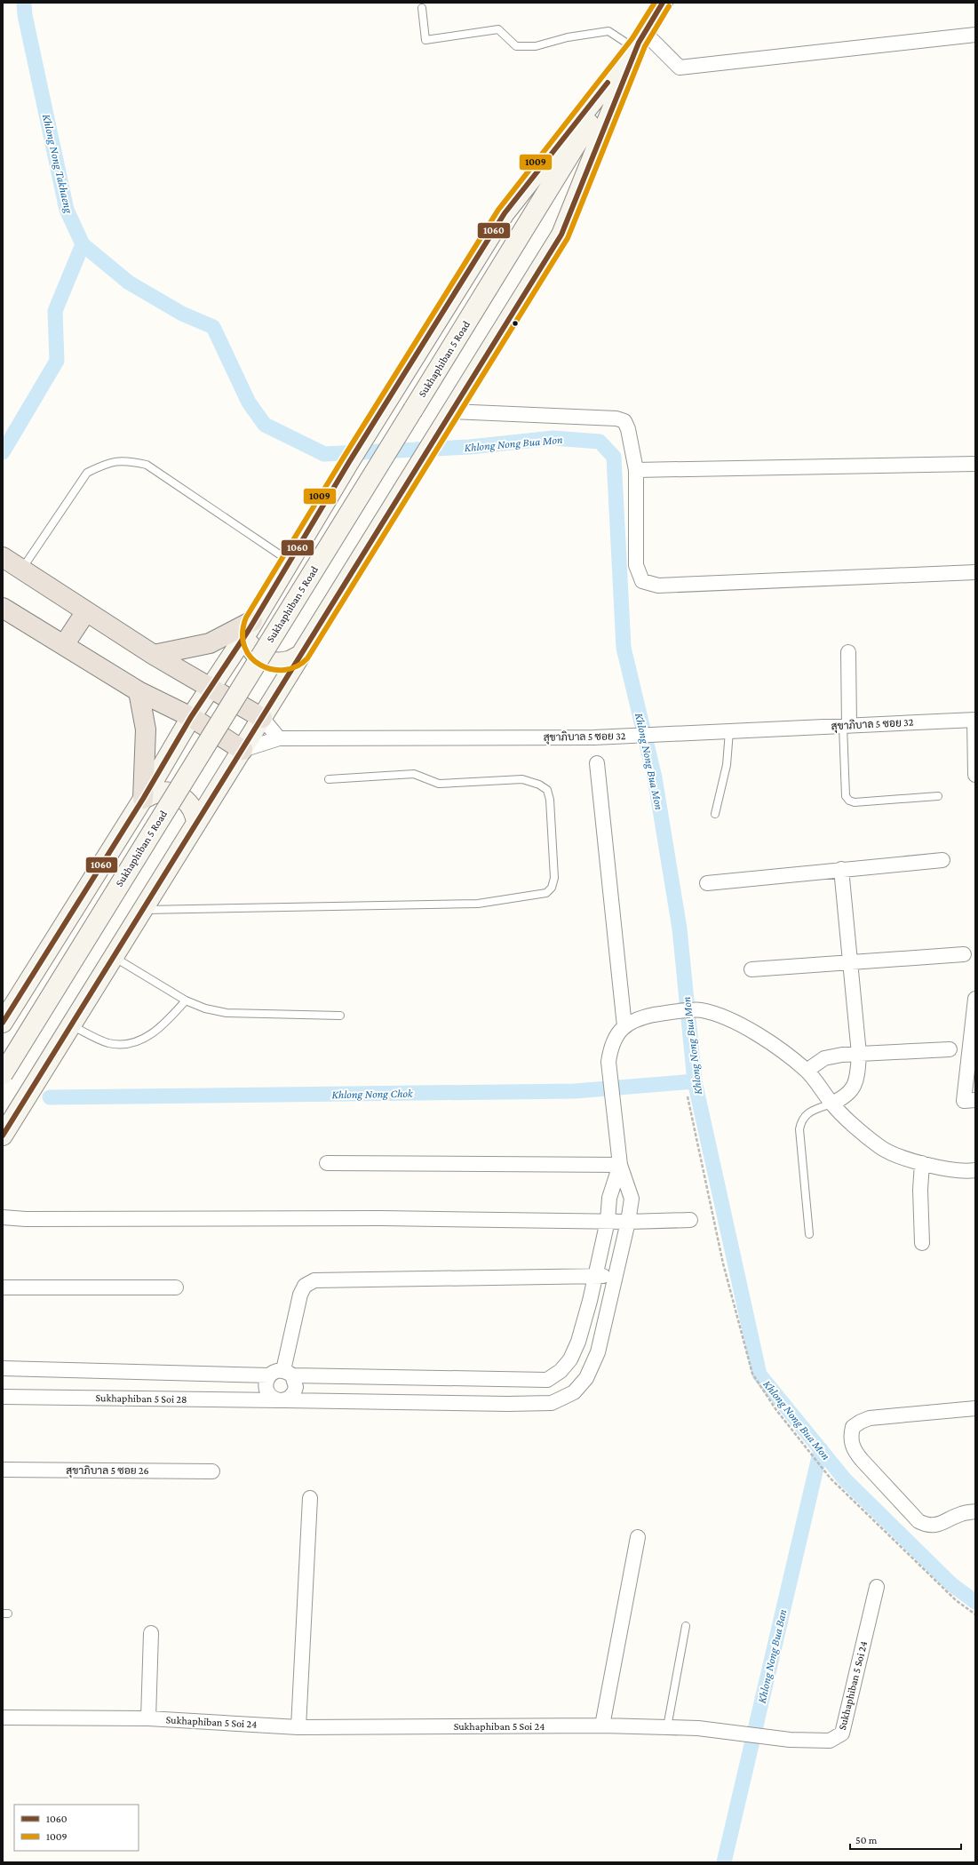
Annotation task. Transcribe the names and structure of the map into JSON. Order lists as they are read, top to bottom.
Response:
{
  "streets": {
    "main road": ["Sukhaphiban 5 Road"],
    "street": [
      "สุขาภิบาล 5 ซอย 32",
      "Sukhaphiban 5 Soi 28",
      "สุขาภิบาล 5 ซอย 26",
      "Sukhaphiban 5 Soi 24"
    ]
  },
  "crossings": [
    ["Sukhaphiban 5 Road", "สุขาภิบาล 5 ซอย 32"]
  ],
  "water": [
    "Khlong Nong Takhaeng",
    "Khlong Nong Bua Mon",
    "Khlong Nong Chok",
    "Khlong Nong Bua Ban"
  ],
  "lines": ["transit line 1060", "transit line 1009"],
  "legend": ["1060", "1009"],
  "scale_bar": "50 m"
}
